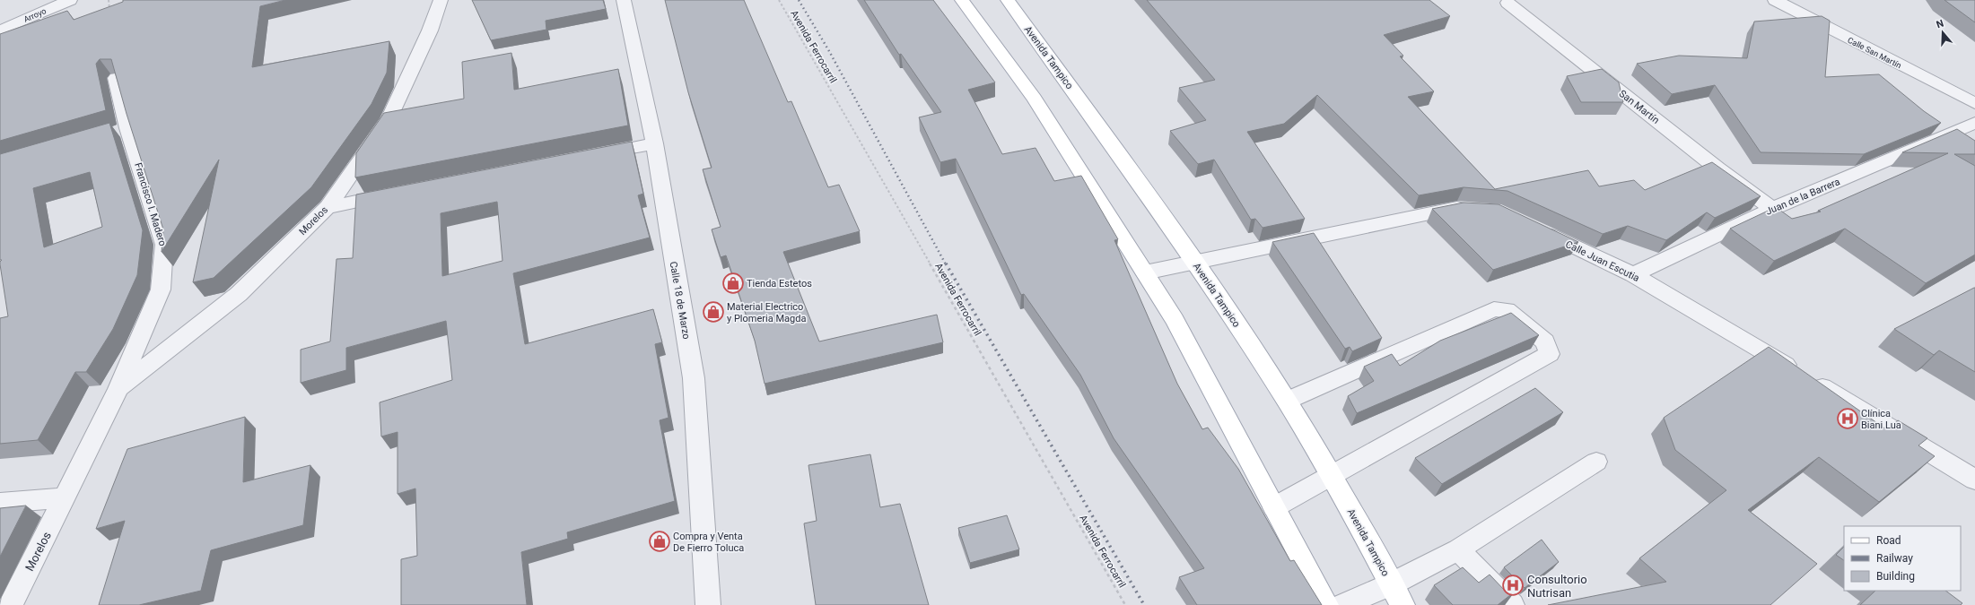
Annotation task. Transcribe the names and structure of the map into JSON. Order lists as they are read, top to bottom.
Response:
{
  "streets": {
    "main road": ["Avenida Tampico"],
    "street": [
      "Arroyo",
      "Calle San Martín",
      "San Martín",
      "Juan de la Barrera",
      "Francisco I. Madero",
      "Morelos",
      "Calle Juan Escutia",
      "Calle 18 de Marzo"
    ],
    "path": ["Avenida Ferrocarril"]
  },
  "crossings": [
    ["San Martín", "Juan de la Barrera"],
    ["Juan de la Barrera", "Calle Juan Escutia"],
    ["Francisco I. Madero", "Morelos"]
  ],
  "places": {
    "shop": ["Tienda Estetos", "Material Electrico y Plomeria Magda", "Compra y Venta De Fierro Toluca"],
    "hospital": ["Clínica Biani Lua", "Consultorio Nutrisan"]
  },
  "legend": ["Road", "Railway", "Building"],
  "north": "top"
}
